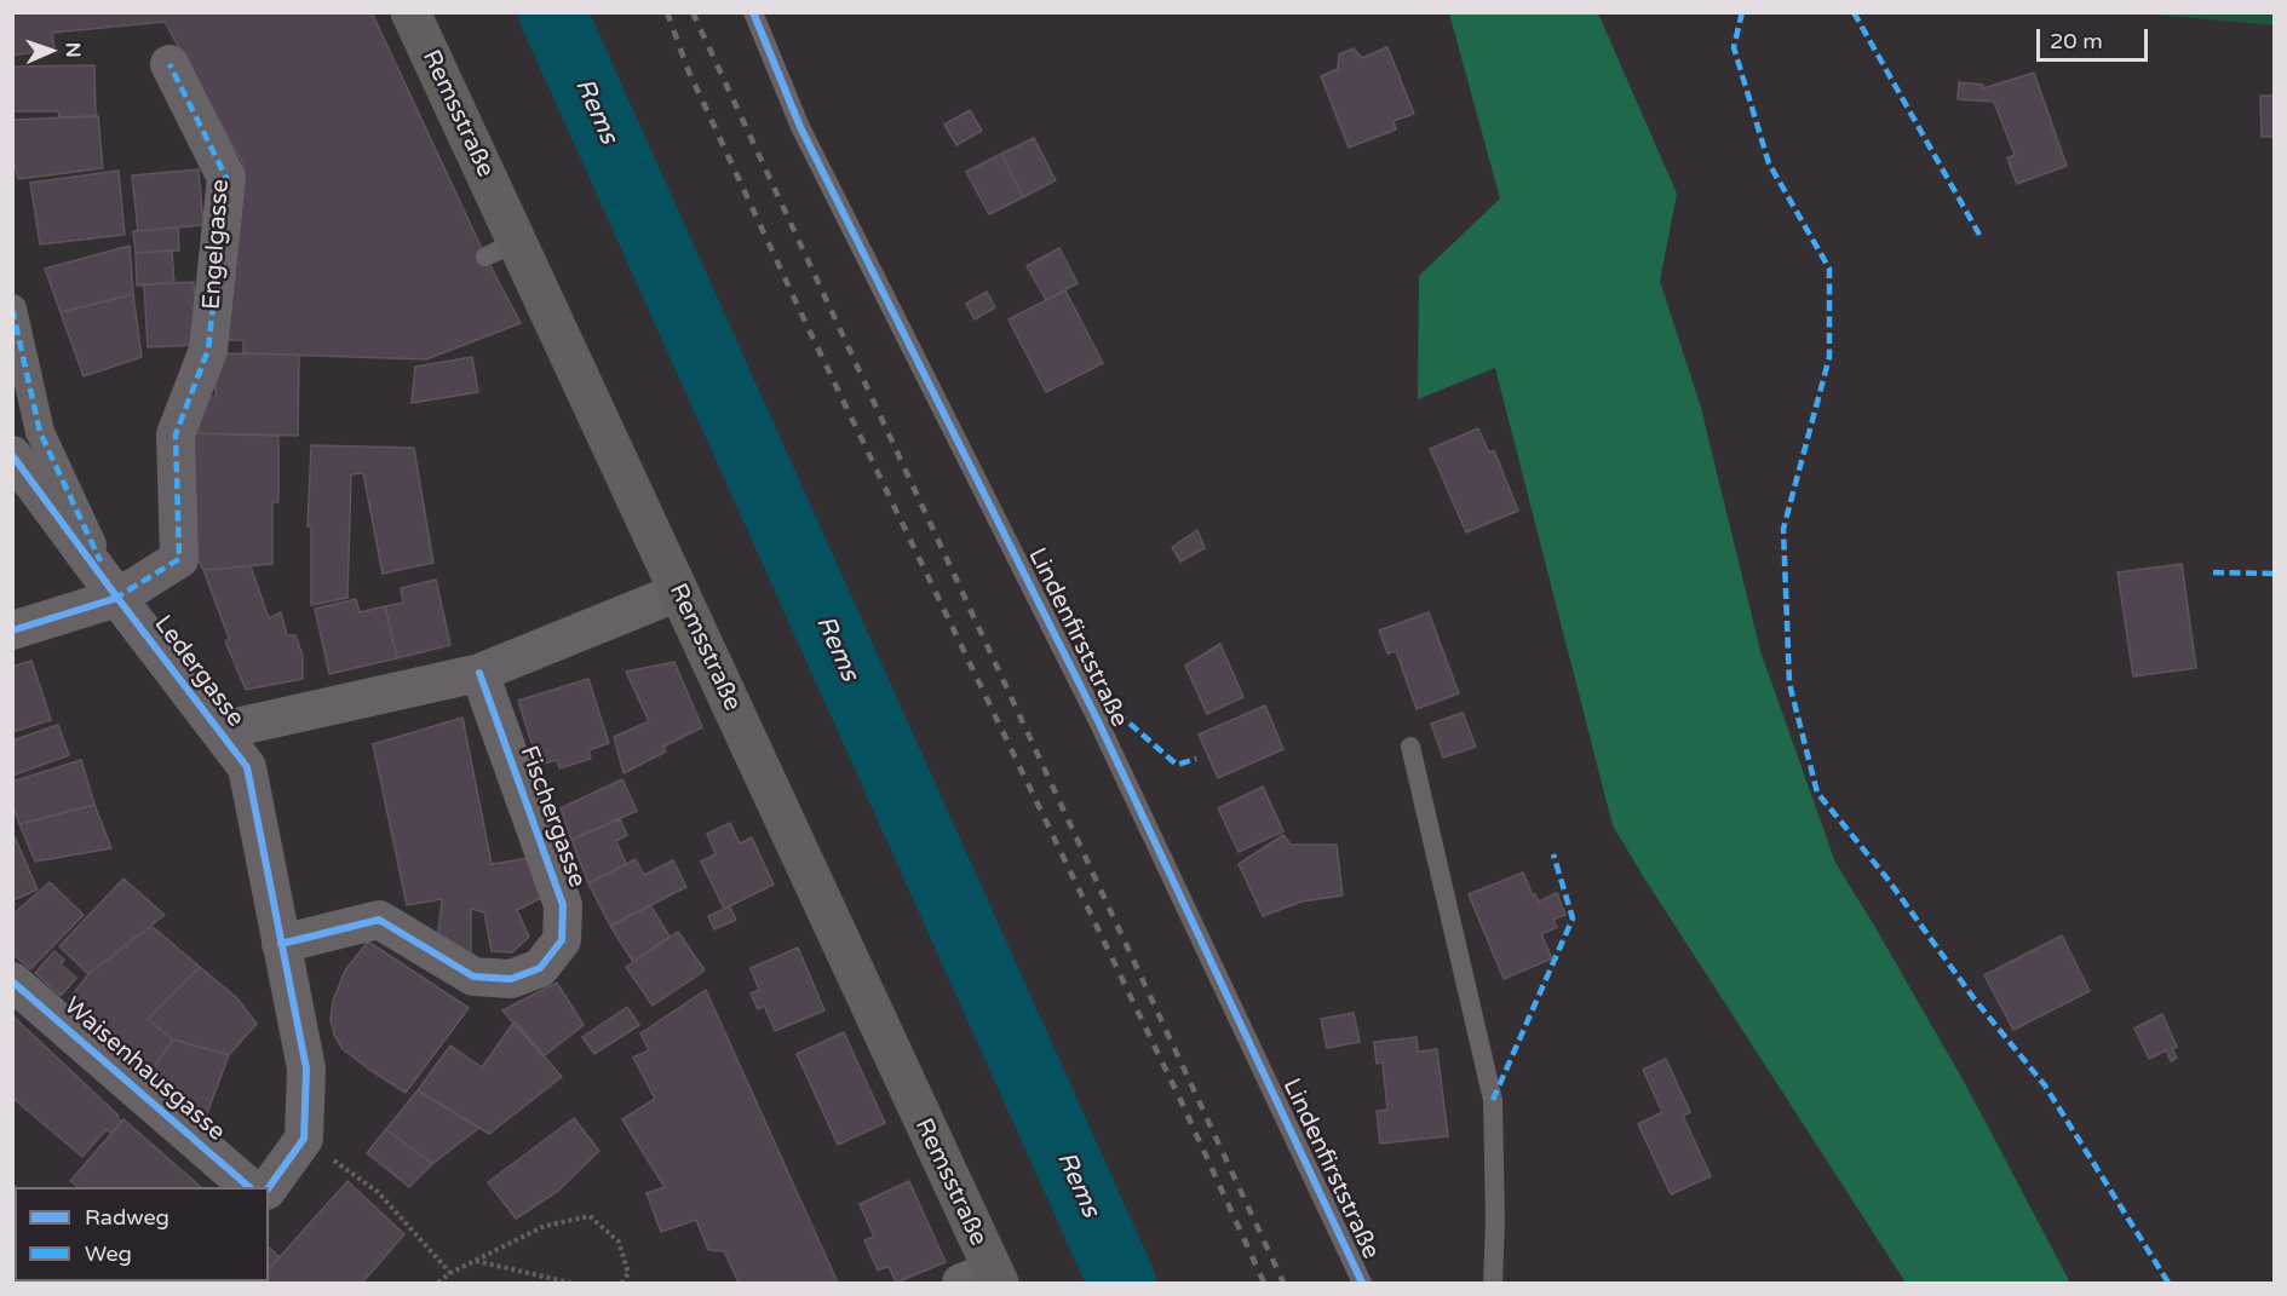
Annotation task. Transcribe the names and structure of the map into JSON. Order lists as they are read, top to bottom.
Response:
{
  "streets": {
    "main road": ["Remsstraße"],
    "street": [
      "Engelgasse",
      "Ledergasse",
      "Fischergasse",
      "Waisenhausgasse"
    ],
    "lane": ["Lindenfirststraße"]
  },
  "crossings": [
    ["Engelgasse", "Ledergasse"],
    ["Ledergasse", "Fischergasse"]
  ],
  "water": ["Rems"],
  "legend": ["Radweg", "Weg"],
  "scale_bar": "20 m",
  "north": "right"
}
